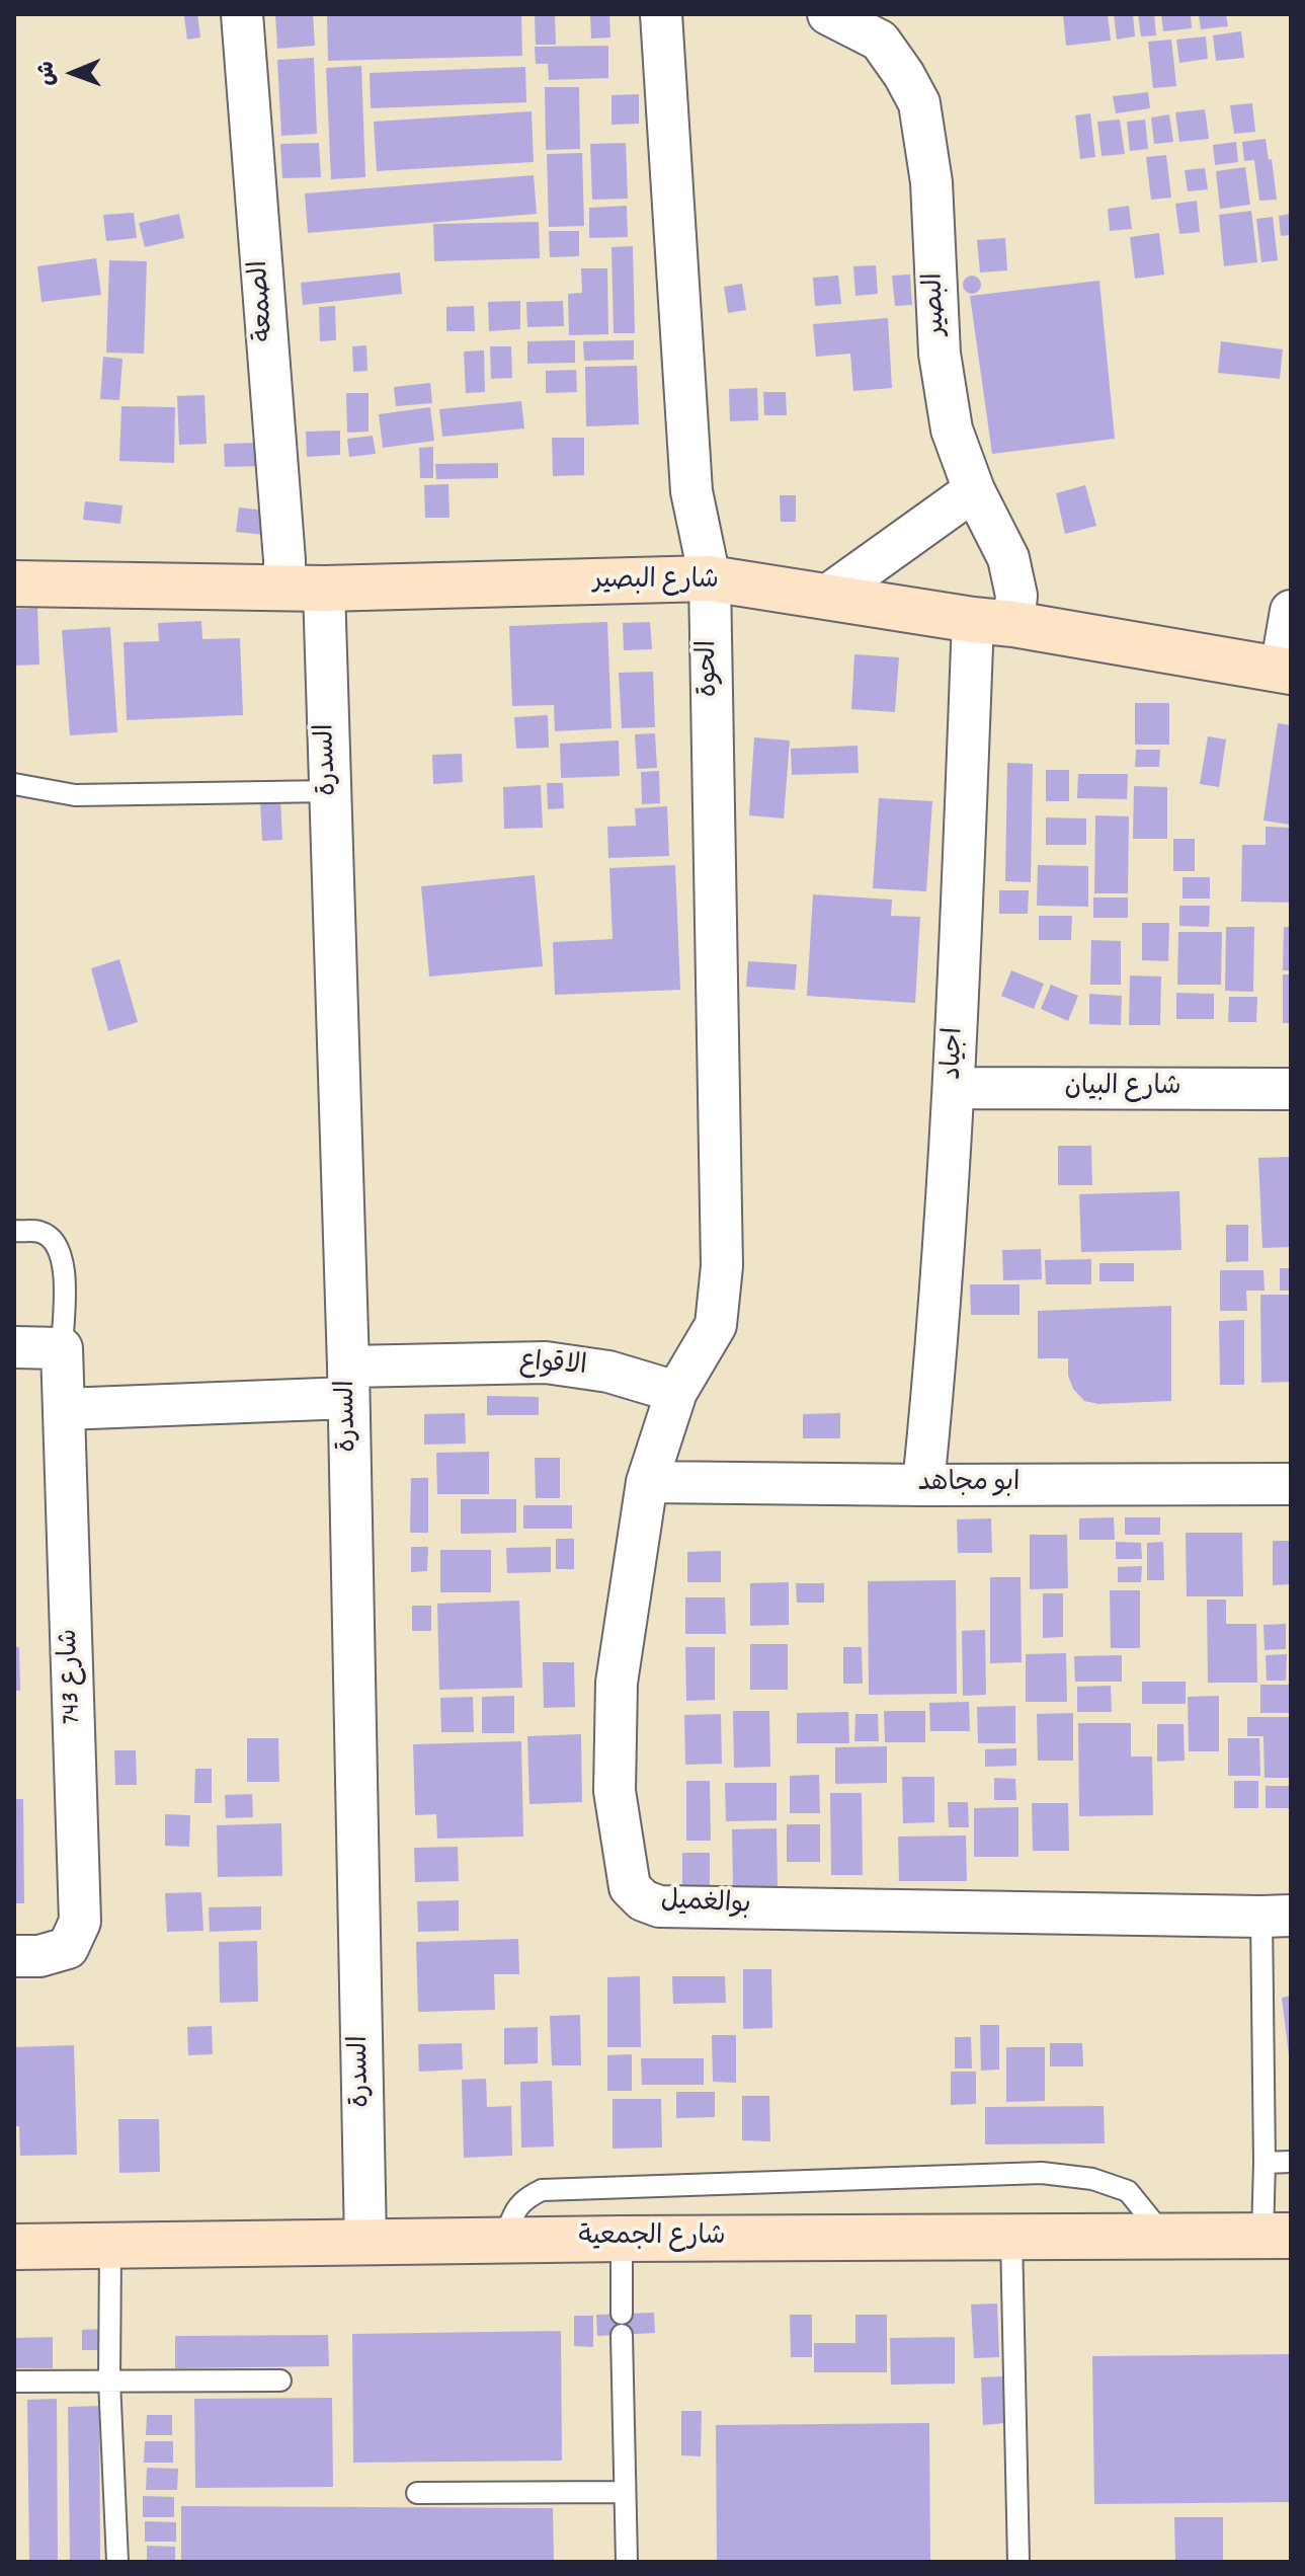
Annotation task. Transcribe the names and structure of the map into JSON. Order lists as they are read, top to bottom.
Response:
{
  "streets": {
    "street": [
      "الصمعة",
      "البصير",
      "شارع البصير",
      "الحوة",
      "السدرة",
      "اجياد",
      "شارع البيان",
      "الاقواع",
      "ابو مجاهد",
      "شارع 743",
      "بوالغميل",
      "شارع الجمعية"
    ]
  },
  "crossings": [
    ["الصمعة", "شارع البصير"],
    ["الصمعة", "السدرة"],
    ["البصير", "شارع البصير"],
    ["البصير", "اجياد"],
    ["شارع البصير", "الحوة"],
    ["شارع البصير", "السدرة"],
    ["شارع البصير", "اجياد"],
    ["الحوة", "الاقواع"],
    ["الحوة", "بوالغميل"],
    ["السدرة", "الاقواع"],
    ["السدرة", "شارع الجمعية"],
    ["اجياد", "شارع البيان"],
    ["اجياد", "ابو مجاهد"],
    ["الاقواع", "شارع 743"],
    ["الاقواع", "بوالغميل"],
    ["ابو مجاهد", "بوالغميل"]
  ],
  "north": "left"
}
